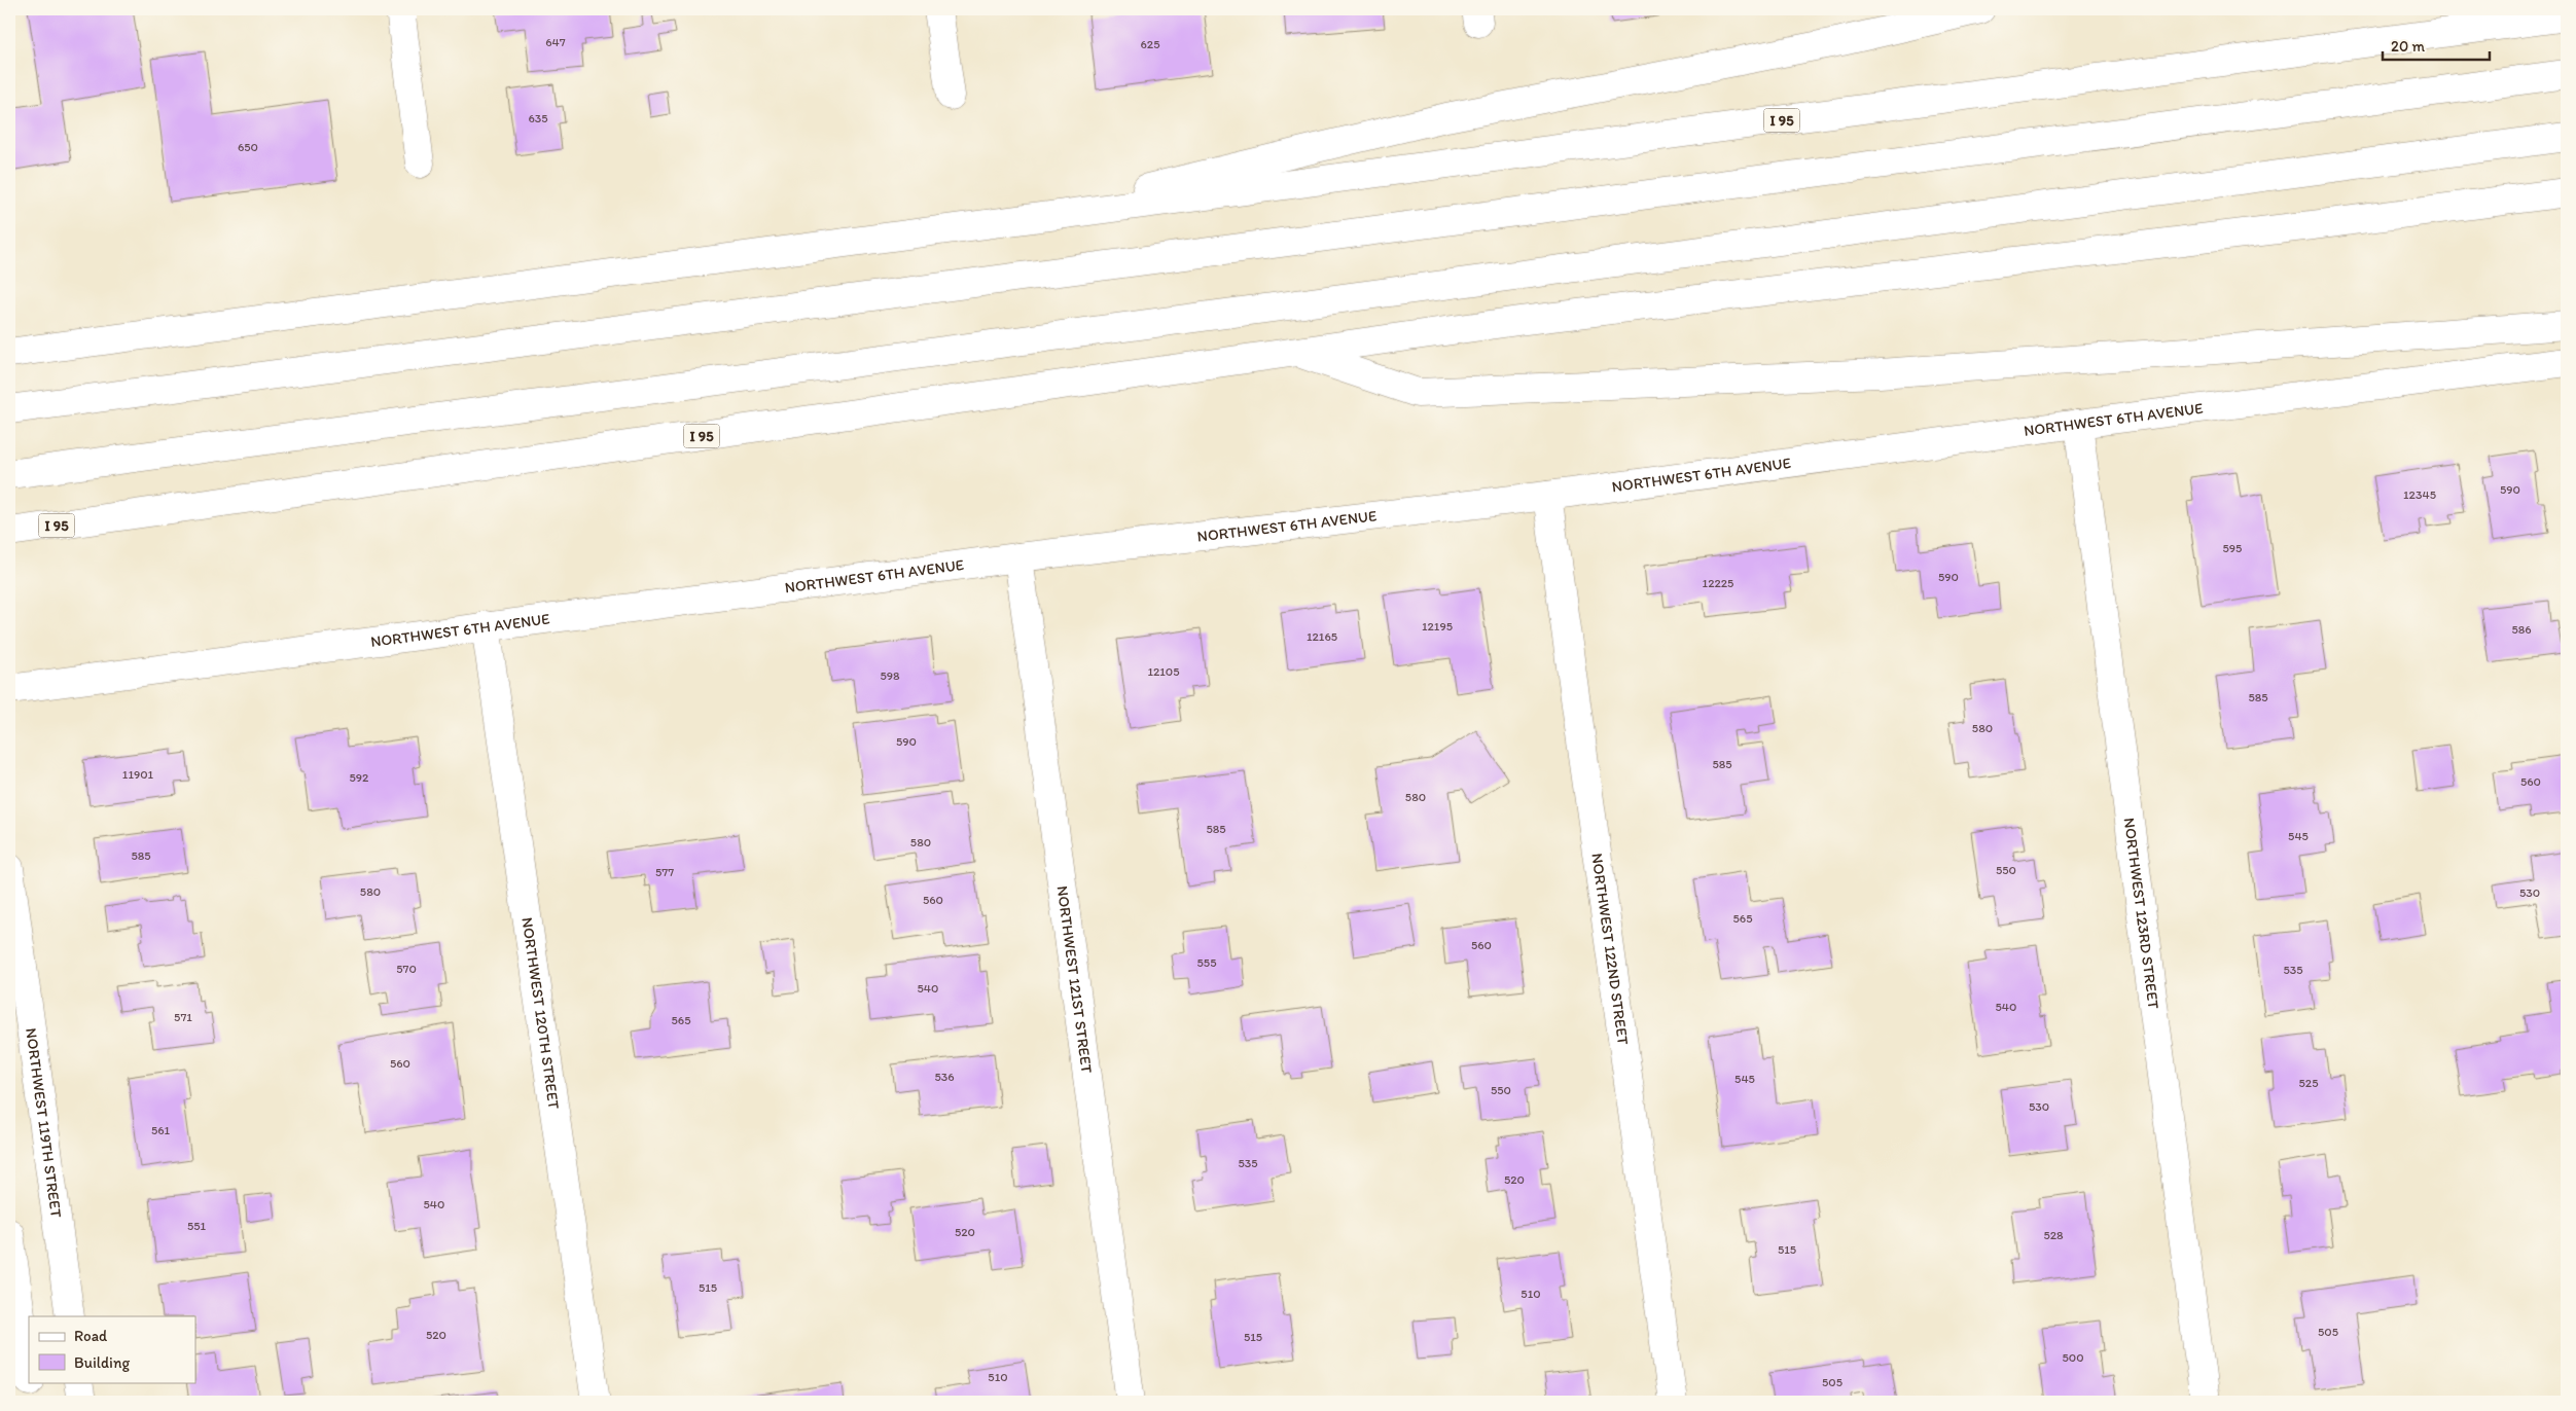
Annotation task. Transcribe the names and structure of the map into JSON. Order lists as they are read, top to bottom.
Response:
{
  "streets": {
    "main road": [
      "I 95",
      "NORTHWEST 6TH AVENUE",
      "NORTHWEST 123RD STREET",
      "NORTHWEST 122ND STREET",
      "NORTHWEST 121ST STREET",
      "NORTHWEST 120TH STREET",
      "NORTHWEST 119TH STREET"
    ]
  },
  "crossings": [
    ["NORTHWEST 6TH AVENUE", "NORTHWEST 123RD STREET"],
    ["NORTHWEST 6TH AVENUE", "NORTHWEST 122ND STREET"],
    ["NORTHWEST 6TH AVENUE", "NORTHWEST 121ST STREET"],
    ["NORTHWEST 6TH AVENUE", "NORTHWEST 120TH STREET"]
  ],
  "house_numbers": [
    "647",
    "625",
    "635",
    "650",
    "590",
    "12345",
    "595",
    "590",
    "12225",
    "12195",
    "586",
    "12165",
    "12105",
    "598",
    "585",
    "580",
    "590",
    "585",
    "11901",
    "592",
    "560",
    "580",
    "585",
    "545",
    "580",
    "585",
    "550",
    "577",
    "580",
    "530",
    "560",
    "565",
    "560",
    "555",
    "570",
    "535",
    "540",
    "540",
    "571",
    "565",
    "560",
    "536",
    "545",
    "525",
    "550",
    "530",
    "561",
    "535",
    "520",
    "540",
    "551",
    "520",
    "528",
    "515",
    "515",
    "510",
    "505",
    "520",
    "515",
    "500",
    "510",
    "505"
  ],
  "legend": ["Road", "Building"],
  "scale_bar": "20 m"
}
